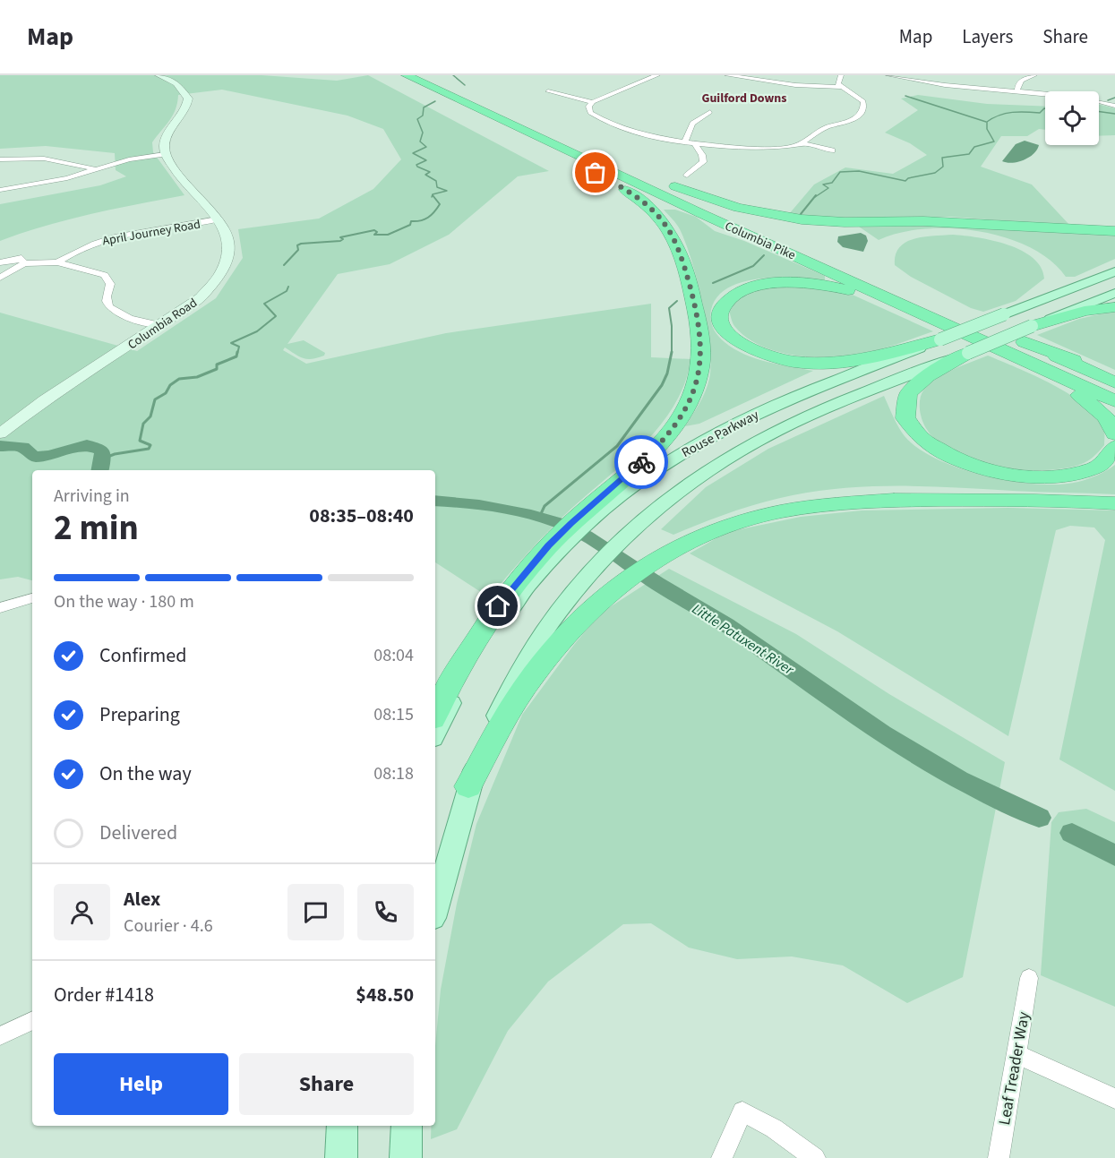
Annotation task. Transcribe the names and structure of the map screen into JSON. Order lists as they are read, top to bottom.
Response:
{
  "streets": {
    "highway": ["Columbia Pike"],
    "main road": ["Columbia Road", "Rouse Parkway"],
    "street": ["April Journey Road", "Leaf Treader Way"]
  },
  "crossings": [
    ["April Journey Road", "Columbia Road"],
    ["Columbia Pike", "Rouse Parkway"]
  ],
  "districts": ["Guilford Downs"],
  "water": ["Little Patuxent River"],
  "page": {
    "header": "Map",
    "nav": ["Map", "Layers", "Share"],
    "heading": ["2 min", "Arriving in", "08:35–08:40"],
    "panel": [
      "Alex",
      "Courier · 4.6",
      "Order #1418",
      "$48.50"
    ],
    "bar": "On the way · 180 m",
    "list": [
      ["Confirmed", "08:04"],
      ["Preparing", "08:15"],
      ["On the way", "08:18"],
      "Delivered"
    ],
    "buttons": ["Help", "Share"]
  }
}
